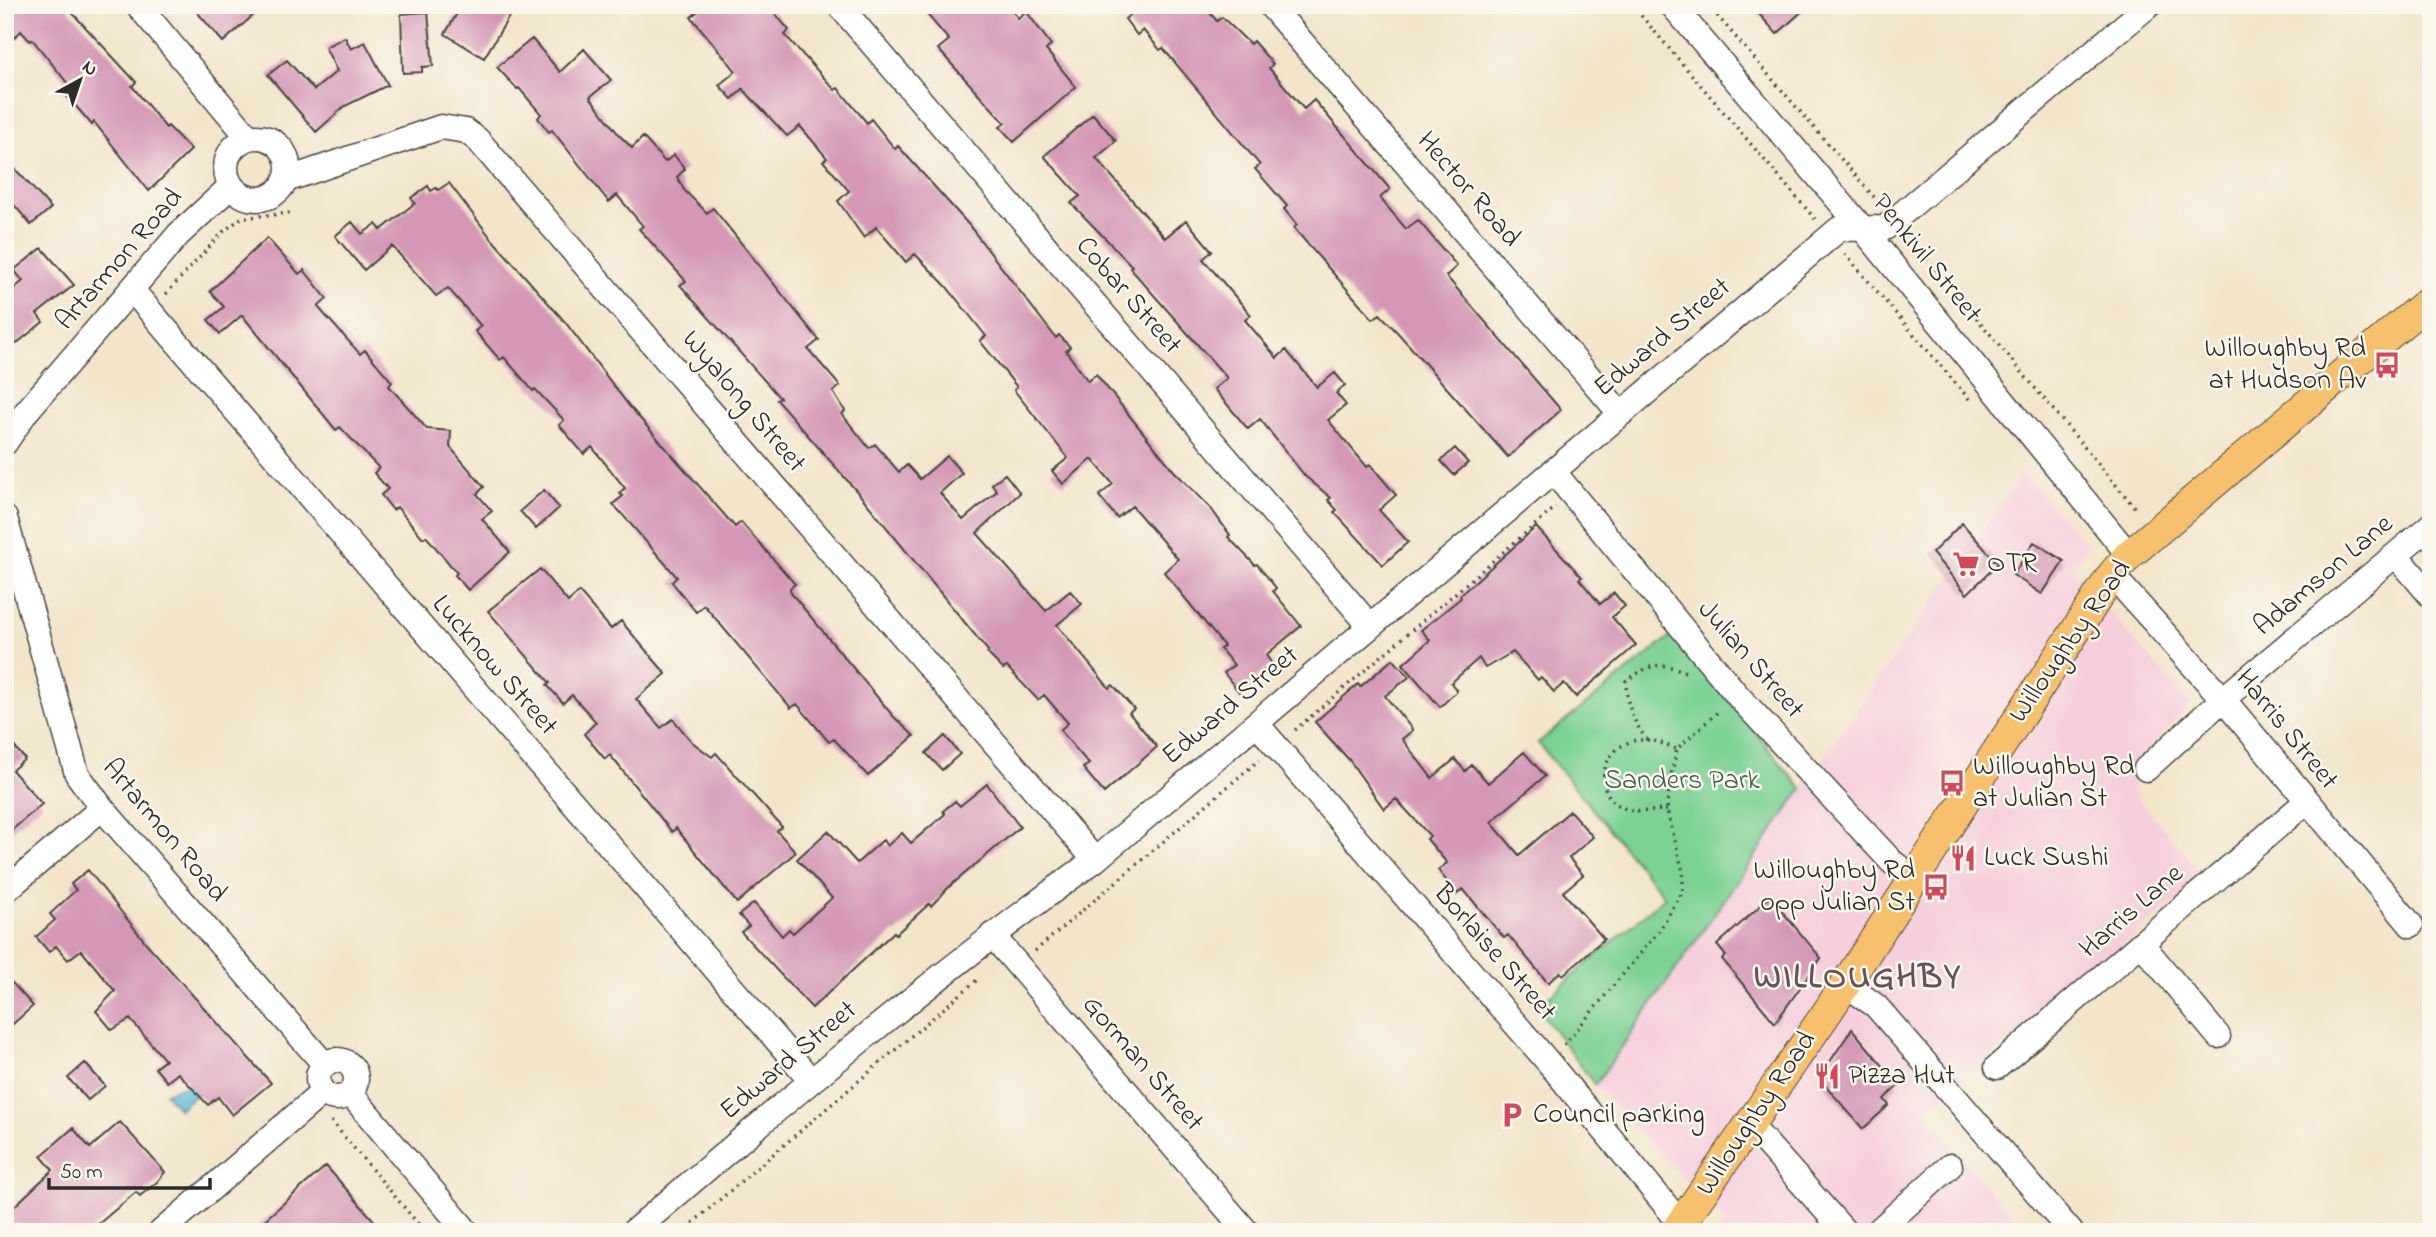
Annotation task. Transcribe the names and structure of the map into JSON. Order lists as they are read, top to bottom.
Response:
{
  "streets": {
    "main road": ["Willoughby Road"],
    "street": [
      "Hector Road",
      "Penkivil Street",
      "Artarmon Road",
      "Cobar Street",
      "Edward Street",
      "Wyalong Street",
      "Adamson Lane",
      "Julian Street",
      "Lucknow Street",
      "Harris Street",
      "Harris Lane",
      "Borlaise Street",
      "Gorman Street"
    ]
  },
  "crossings": [
    ["Hector Road", "Edward Street"],
    ["Penkivil Street", "Edward Street"],
    ["Penkivil Street", "Willoughby Road"],
    ["Penkivil Street", "Harris Street"],
    ["Artarmon Road", "Wyalong Street"],
    ["Artarmon Road", "Lucknow Street"],
    ["Cobar Street", "Edward Street"],
    ["Edward Street", "Wyalong Street"],
    ["Edward Street", "Julian Street"],
    ["Edward Street", "Lucknow Street"],
    ["Edward Street", "Borlaise Street"],
    ["Edward Street", "Gorman Street"],
    ["Adamson Lane", "Harris Street"],
    ["Willoughby Road", "Julian Street"],
    ["Willoughby Road", "Harris Street"],
    ["Willoughby Road", "Borlaise Street"],
    ["Harris Street", "Harris Lane"]
  ],
  "districts": ["WILLOUGHBY"],
  "parks": ["Sanders Park"],
  "places": {
    "bus stop": ["Willoughby Rd at Hudson Av", "Willoughby Rd at Julian St", "Willoughby Rd opp Julian St"],
    "supermarket": ["OTR"],
    "restaurant": ["Luck Sushi", "Pizza Hut"],
    "parking": ["Council parking"]
  },
  "scale_bar": "50 m",
  "north": "top right"
}
